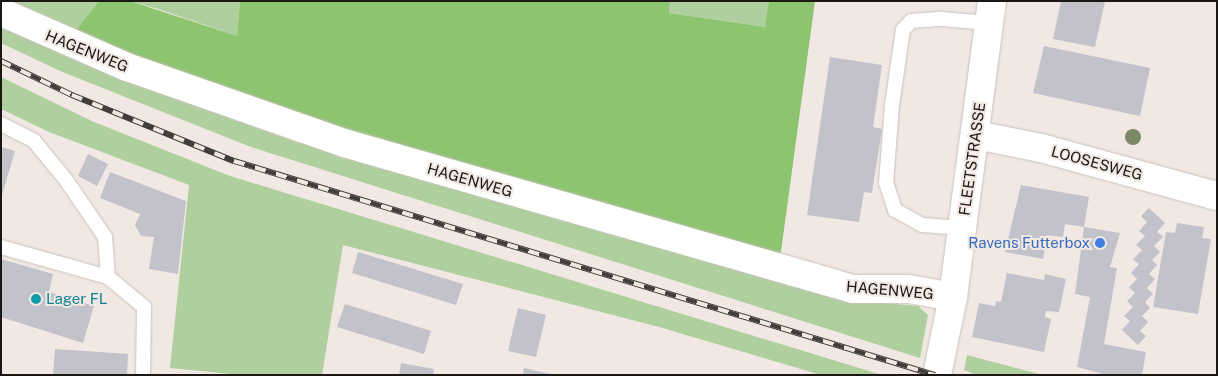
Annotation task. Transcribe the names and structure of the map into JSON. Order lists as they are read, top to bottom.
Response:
{
  "streets": {
    "street": ["HAGENWEG", "FLEETSTRASSE", "LOOSESWEG"]
  },
  "crossings": [
    ["HAGENWEG", "FLEETSTRASSE"],
    ["FLEETSTRASSE", "LOOSESWEG"]
  ],
  "places": ["Ravens Futterbox", "Lager FL"]
}
